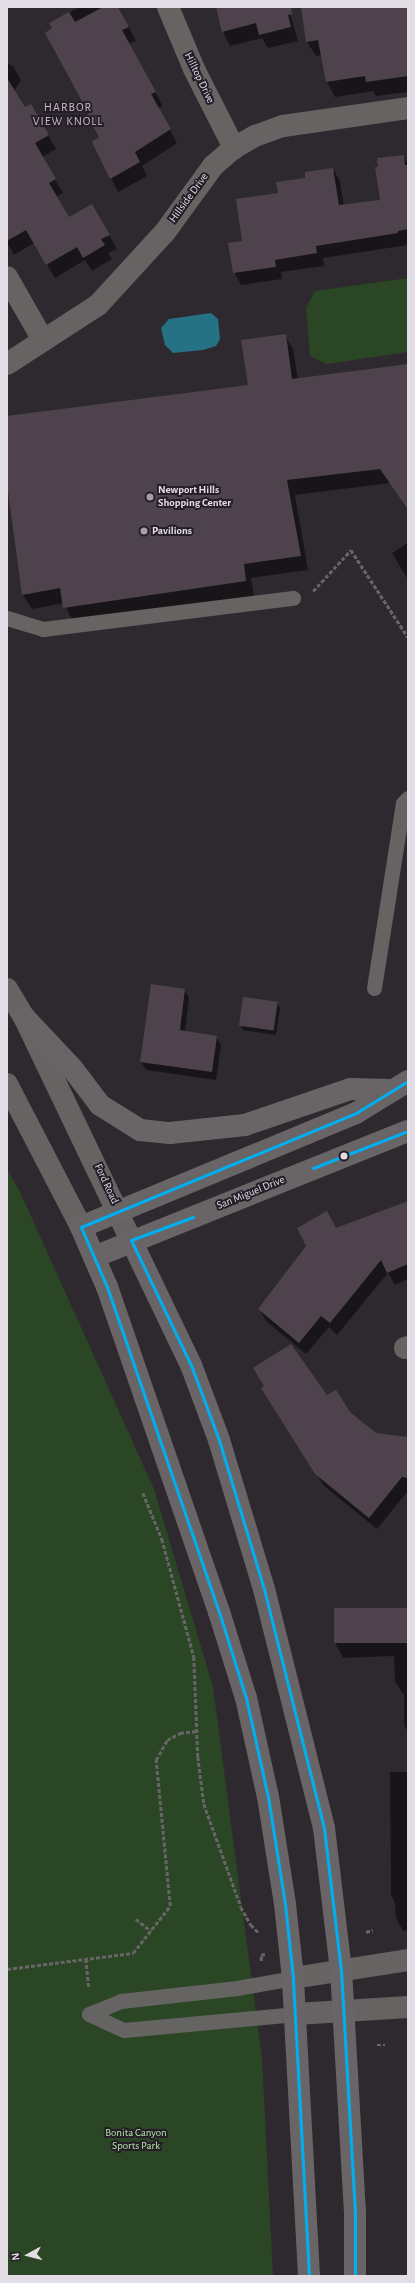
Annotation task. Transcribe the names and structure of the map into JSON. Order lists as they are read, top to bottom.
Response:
{
  "streets": {
    "main road": ["Ford Road", "San Miguel Drive"],
    "street": ["Hilltop Drive", "Hillside Drive"]
  },
  "crossings": [
    ["Hilltop Drive", "Hillside Drive"],
    ["Ford Road", "San Miguel Drive"]
  ],
  "districts": ["HARBOR VIEW KNOLL"],
  "parks": ["Bonita Canyon Sports Park"],
  "places": ["Newport Hills Shopping Center", "Pavilions"],
  "north": "left"
}
